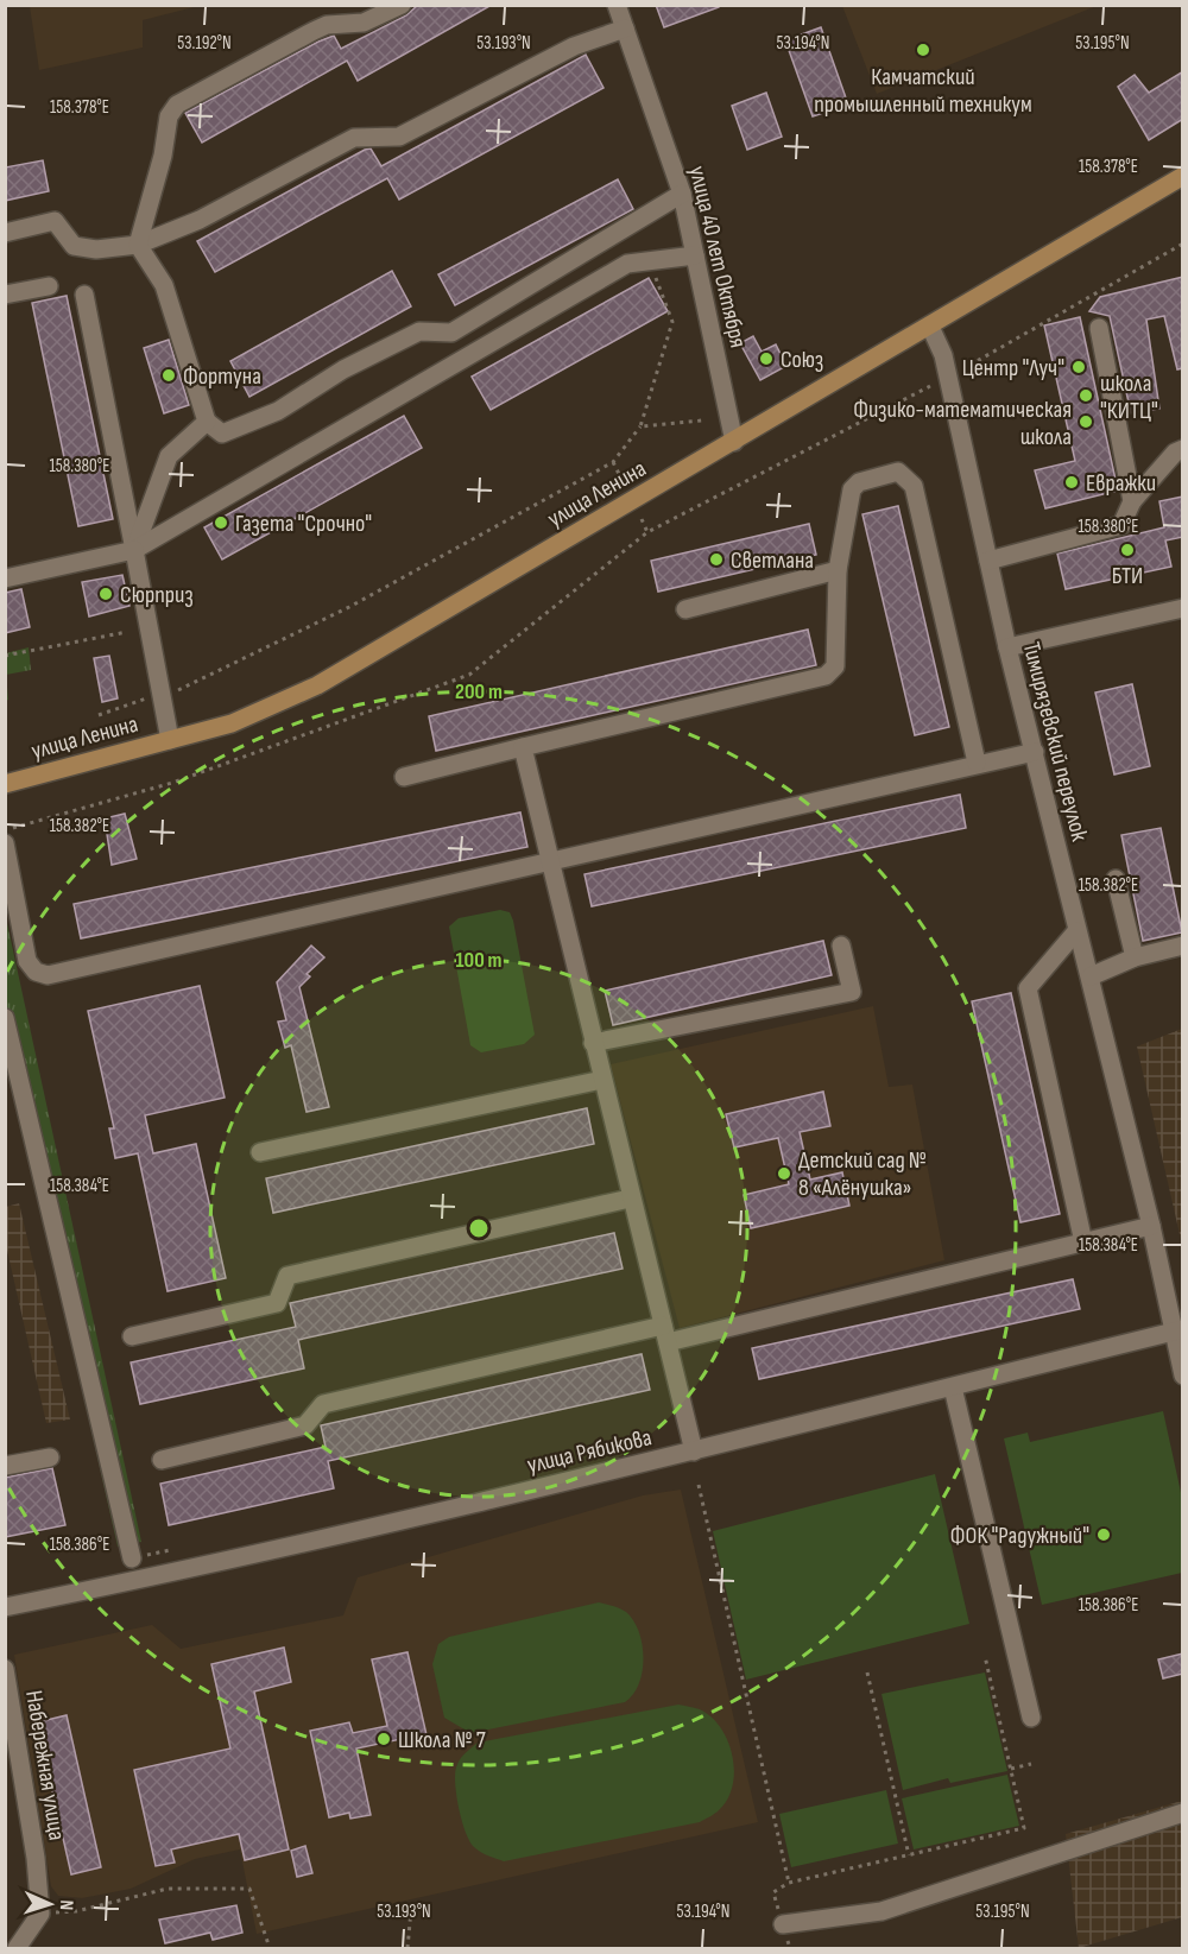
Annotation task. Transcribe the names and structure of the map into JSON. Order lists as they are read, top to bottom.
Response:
{
  "streets": {
    "main road": ["улица Ленина"],
    "street": [
      "улица 40 лет Октября",
      "Тимирязевский переулок",
      "улица Рябикова",
      "Набережная улица"
    ]
  },
  "crossings": [
    ["улица 40 лет Октября", "улица Ленина"],
    ["улица Ленина", "Тимирязевский переулок"],
    ["Тимирязевский переулок", "улица Рябикова"]
  ],
  "places": [
    "Камчатский промышленный техникум",
    "Союз",
    "Центр \"Луч\"",
    "Фортуна",
    "школа \"КИТЦ\"",
    "Физико-математическая школа",
    "Евражки",
    "Газета \"Срочно\"",
    "БТИ",
    "Светлана",
    "Сюрприз",
    "Детский сад № 8 «Алёнушка»",
    "ФОК \"Радужный\"",
    "Школа № 7"
  ],
  "north": "right",
  "coordinates": [
    "53.192°N",
    "53.193°N",
    "53.194°N",
    "53.195°N",
    "158.378°E",
    "158.380°E",
    "158.382°E",
    "158.384°E",
    "158.386°E"
  ],
  "rings": ["200 m", "100 m"]
}
